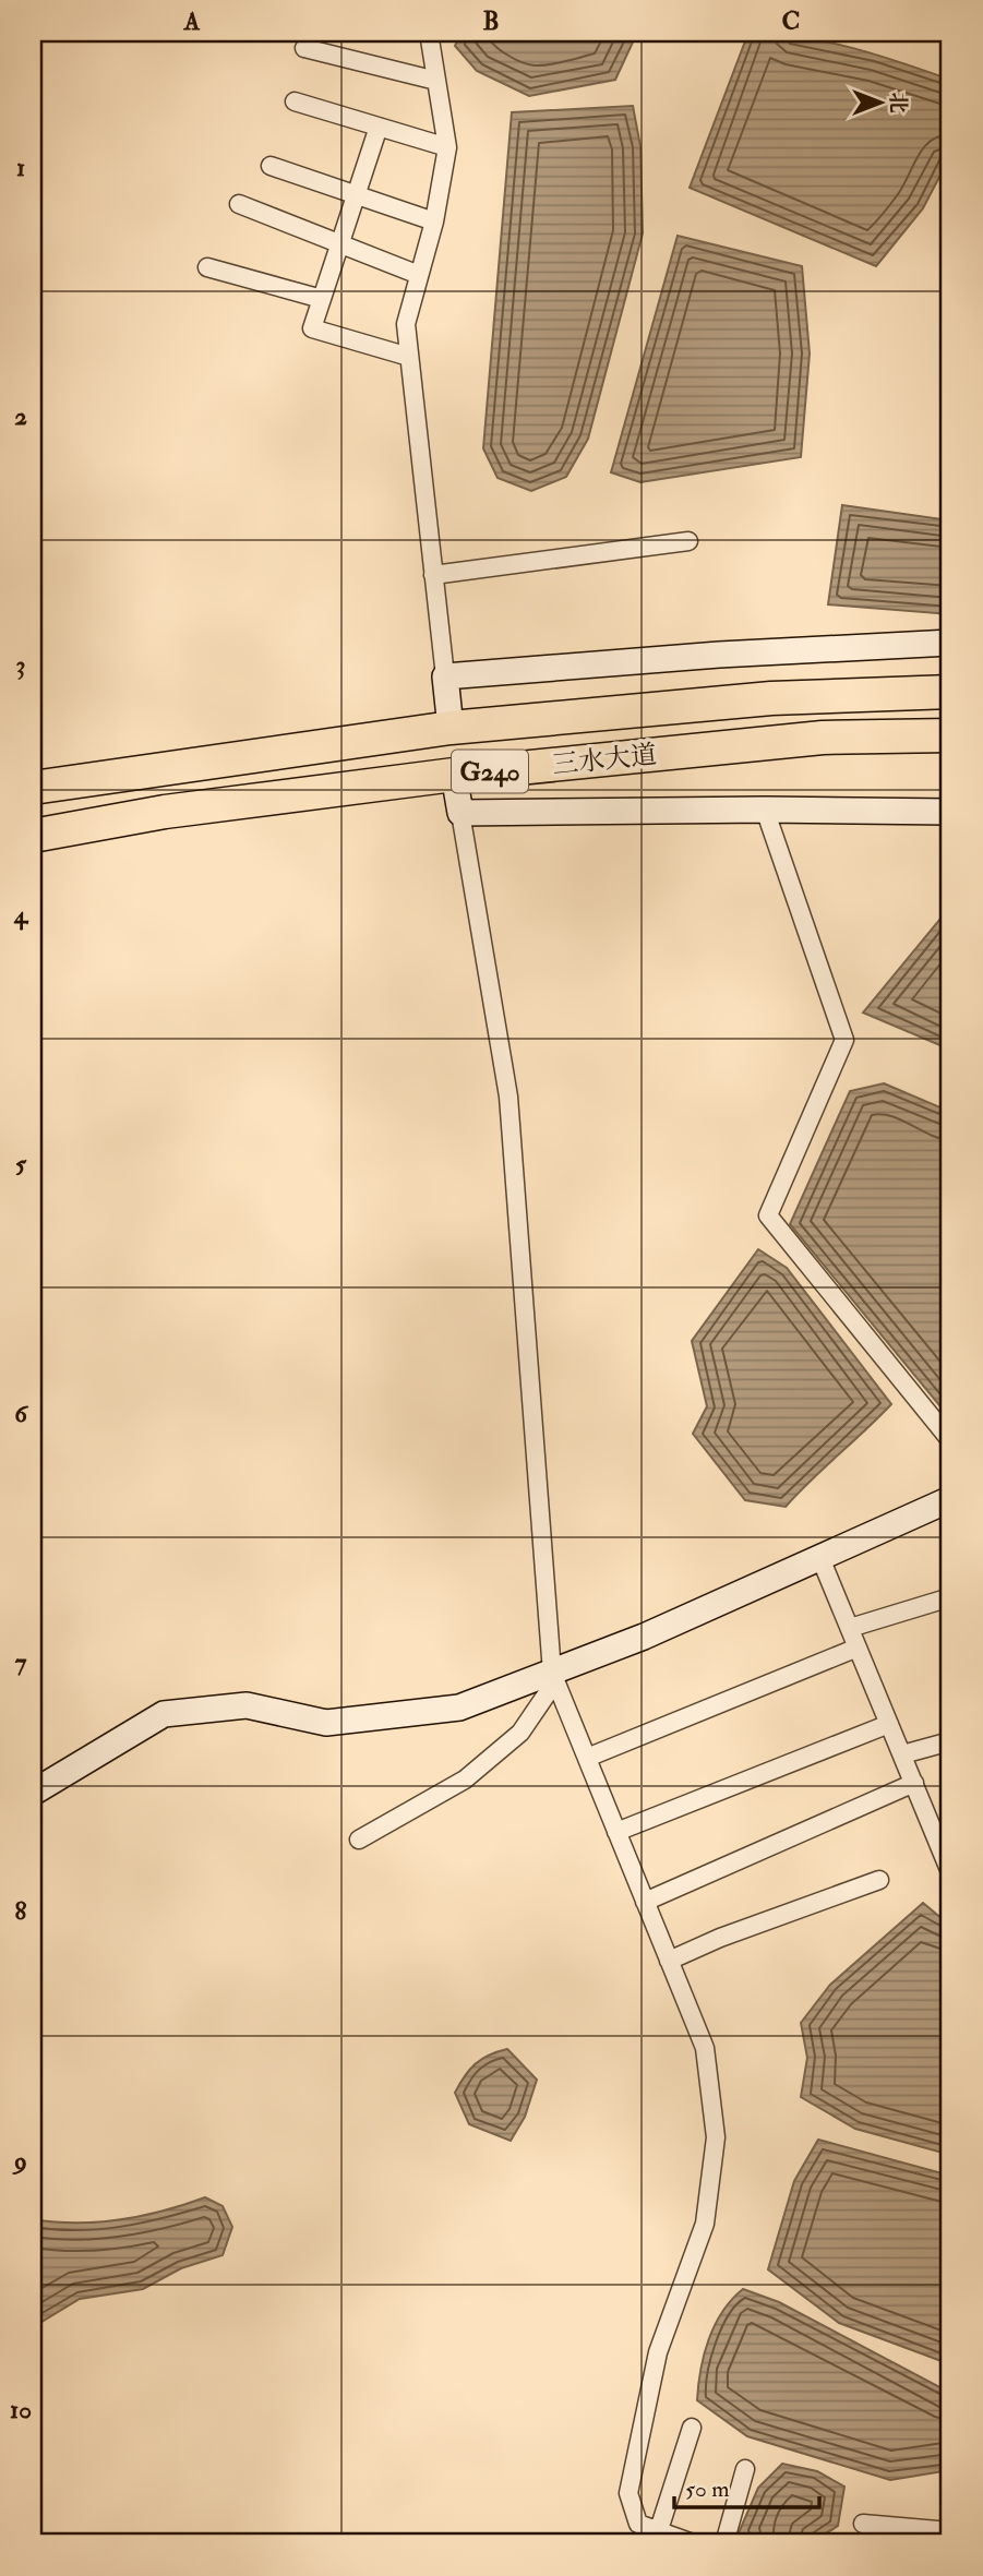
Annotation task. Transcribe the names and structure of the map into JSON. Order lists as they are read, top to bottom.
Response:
{
  "streets": {
    "highway": ["三水大道", "G240"]
  },
  "scale_bar": "50 m",
  "north": "right",
  "grid": {
    "columns": ["A", "B", "C"],
    "rows": [
      "1",
      "2",
      "3",
      "4",
      "5",
      "6",
      "7",
      "8",
      "9",
      "10"
    ]
  }
}
